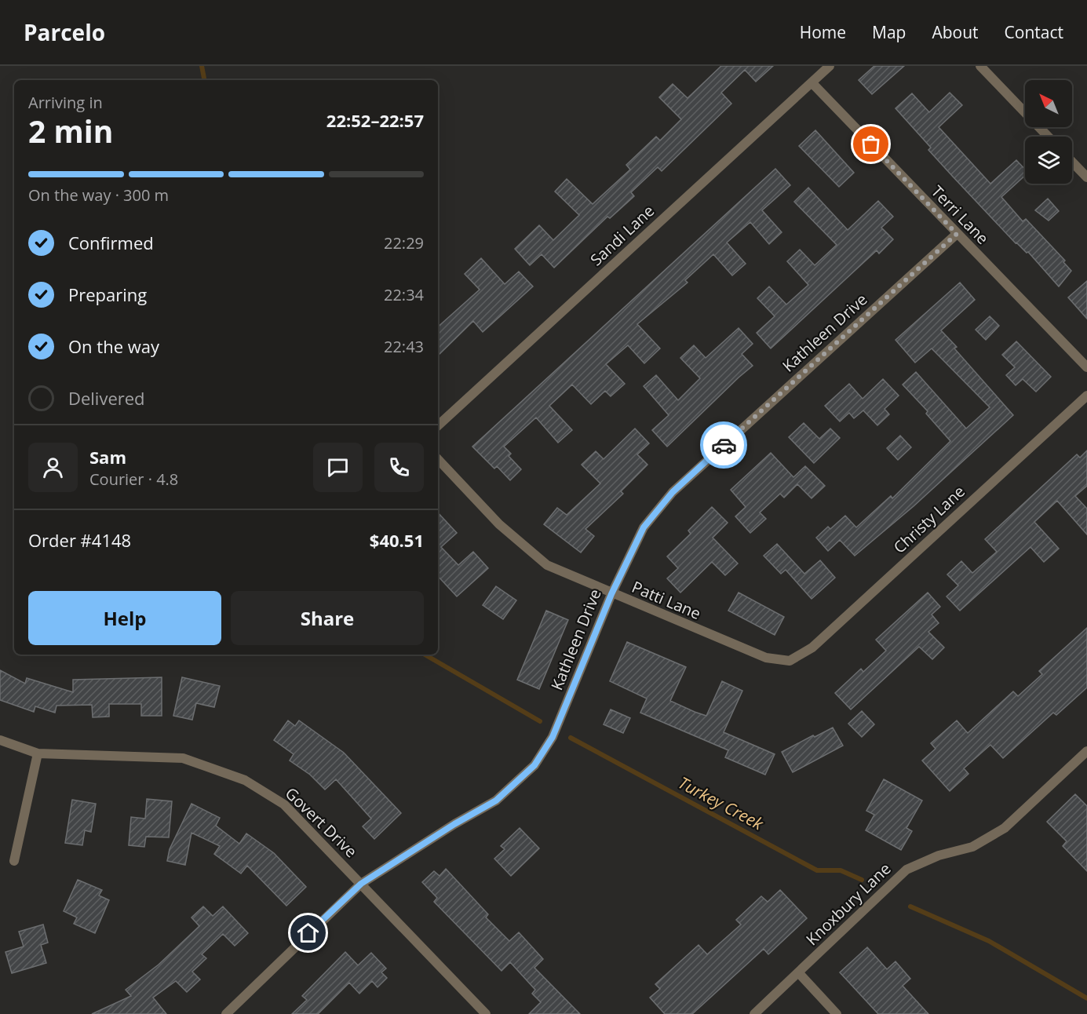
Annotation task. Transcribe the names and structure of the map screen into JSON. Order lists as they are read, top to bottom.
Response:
{
  "streets": {
    "street": [
      "Terri Lane",
      "Sandi Lane",
      "Kathleen Drive",
      "Christy Lane",
      "Patti Lane",
      "Govert Drive",
      "Knoxbury Lane"
    ]
  },
  "crossings": [
    ["Terri Lane", "Sandi Lane"],
    ["Terri Lane", "Kathleen Drive"],
    ["Kathleen Drive", "Patti Lane"],
    ["Kathleen Drive", "Govert Drive"],
    ["Christy Lane", "Patti Lane"]
  ],
  "water": ["Turkey Creek"],
  "north": "top left",
  "page": {
    "header": "Parcelo",
    "nav": [
      "Home",
      "Map",
      "About",
      "Contact"
    ],
    "heading": ["2 min", "Arriving in", "22:52–22:57"],
    "panel": [
      "Sam",
      "Courier · 4.8",
      "Order #4148",
      "$40.51"
    ],
    "bar": "On the way · 300 m",
    "list": [
      ["Confirmed", "22:29"],
      ["Preparing", "22:34"],
      ["On the way", "22:43"],
      "Delivered"
    ],
    "buttons": ["Help", "Share"]
  }
}
